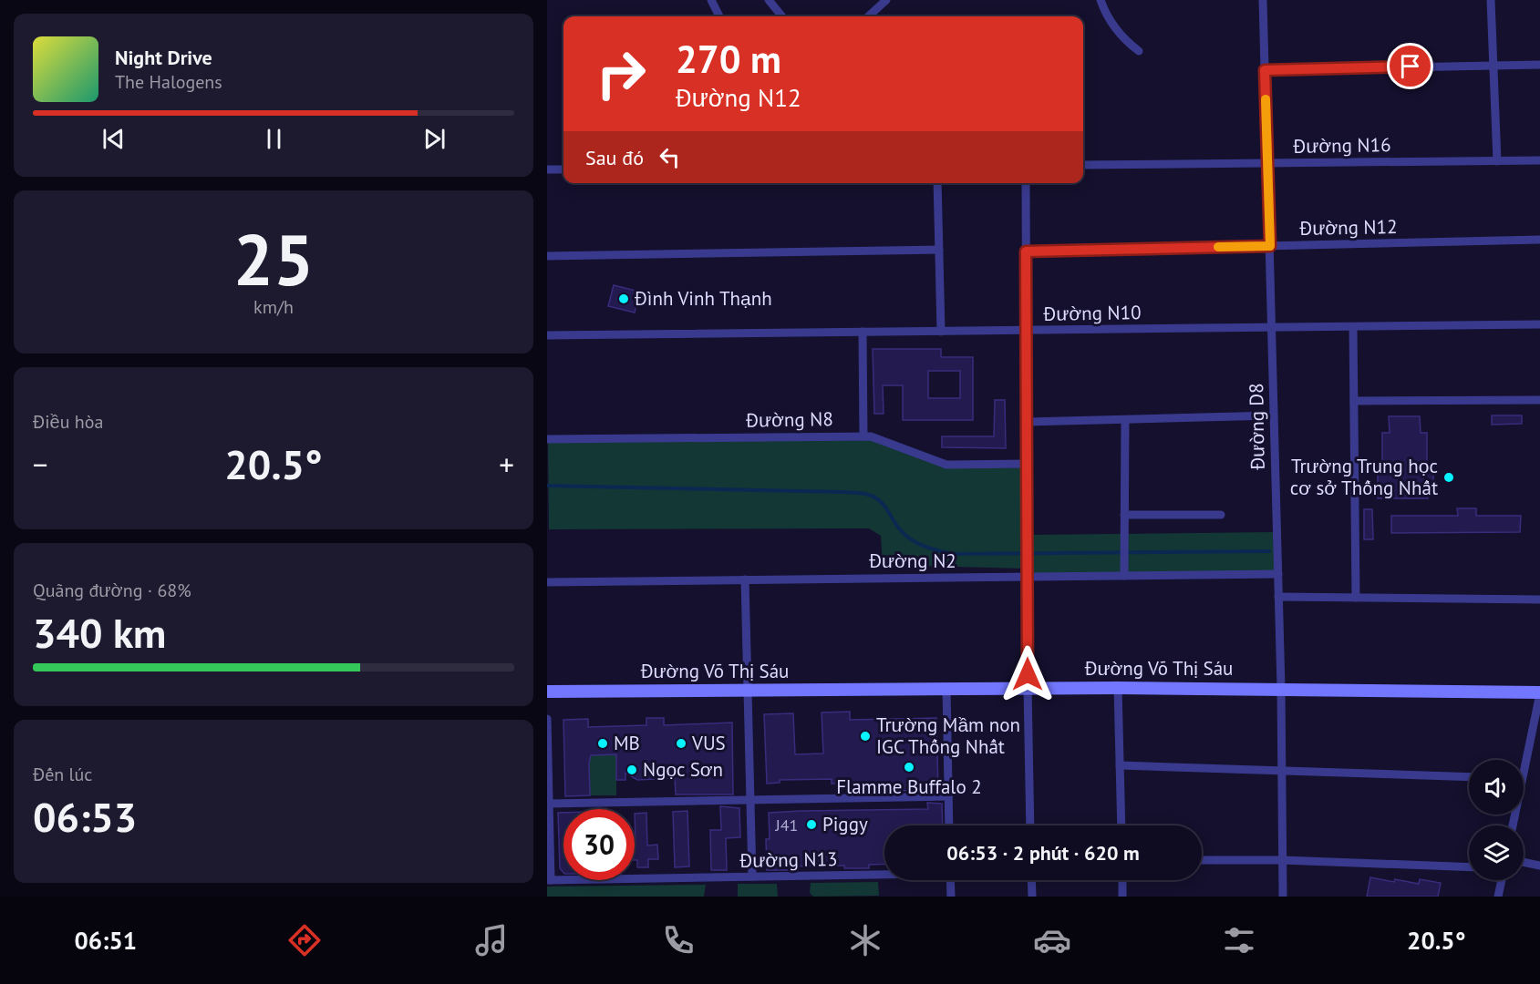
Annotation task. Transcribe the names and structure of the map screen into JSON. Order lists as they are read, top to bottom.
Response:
{
  "streets": {
    "main road": ["Đường Võ Thị Sáu"],
    "street": [
      "Đường N16",
      "Đường N12",
      "Đường N10",
      "Đường N8",
      "Đường D8",
      "Đường N2",
      "Đường N13"
    ]
  },
  "crossings": [
    ["Đường N16", "Đường D8"],
    ["Đường N12", "Đường D8"],
    ["Đường N10", "Đường D8"],
    ["Đường D8", "Đường N2"],
    ["Đường D8", "Đường Võ Thị Sáu"]
  ],
  "places": [
    "Đình Vinh Thạnh",
    "Trường Trung học cơ sở Thống Nhất",
    "Trường Mầm non IGC Thống Nhất",
    "MB",
    "VUS",
    "Flamme Buffalo 2",
    "Ngọc Sơn",
    "Piggy"
  ],
  "house_numbers": ["J41"],
  "page": {
    "turn": ["270 m", "Đường N12"],
    "song": ["Night Drive", "The Halogens"],
    "then": "Sau đó",
    "tile": [
      ["25", "km/h"],
      "Điều hòa",
      ["Quãng đường · 68%", "340 km"],
      ["Đến lúc", "06:53"]
    ],
    "heat": ["−", "20.5°", "+"],
    "limit": "30",
    "trip": "06:53 · 2 phút · 620 m",
    "tabs": ["06:51", "20.5°"]
  }
}
